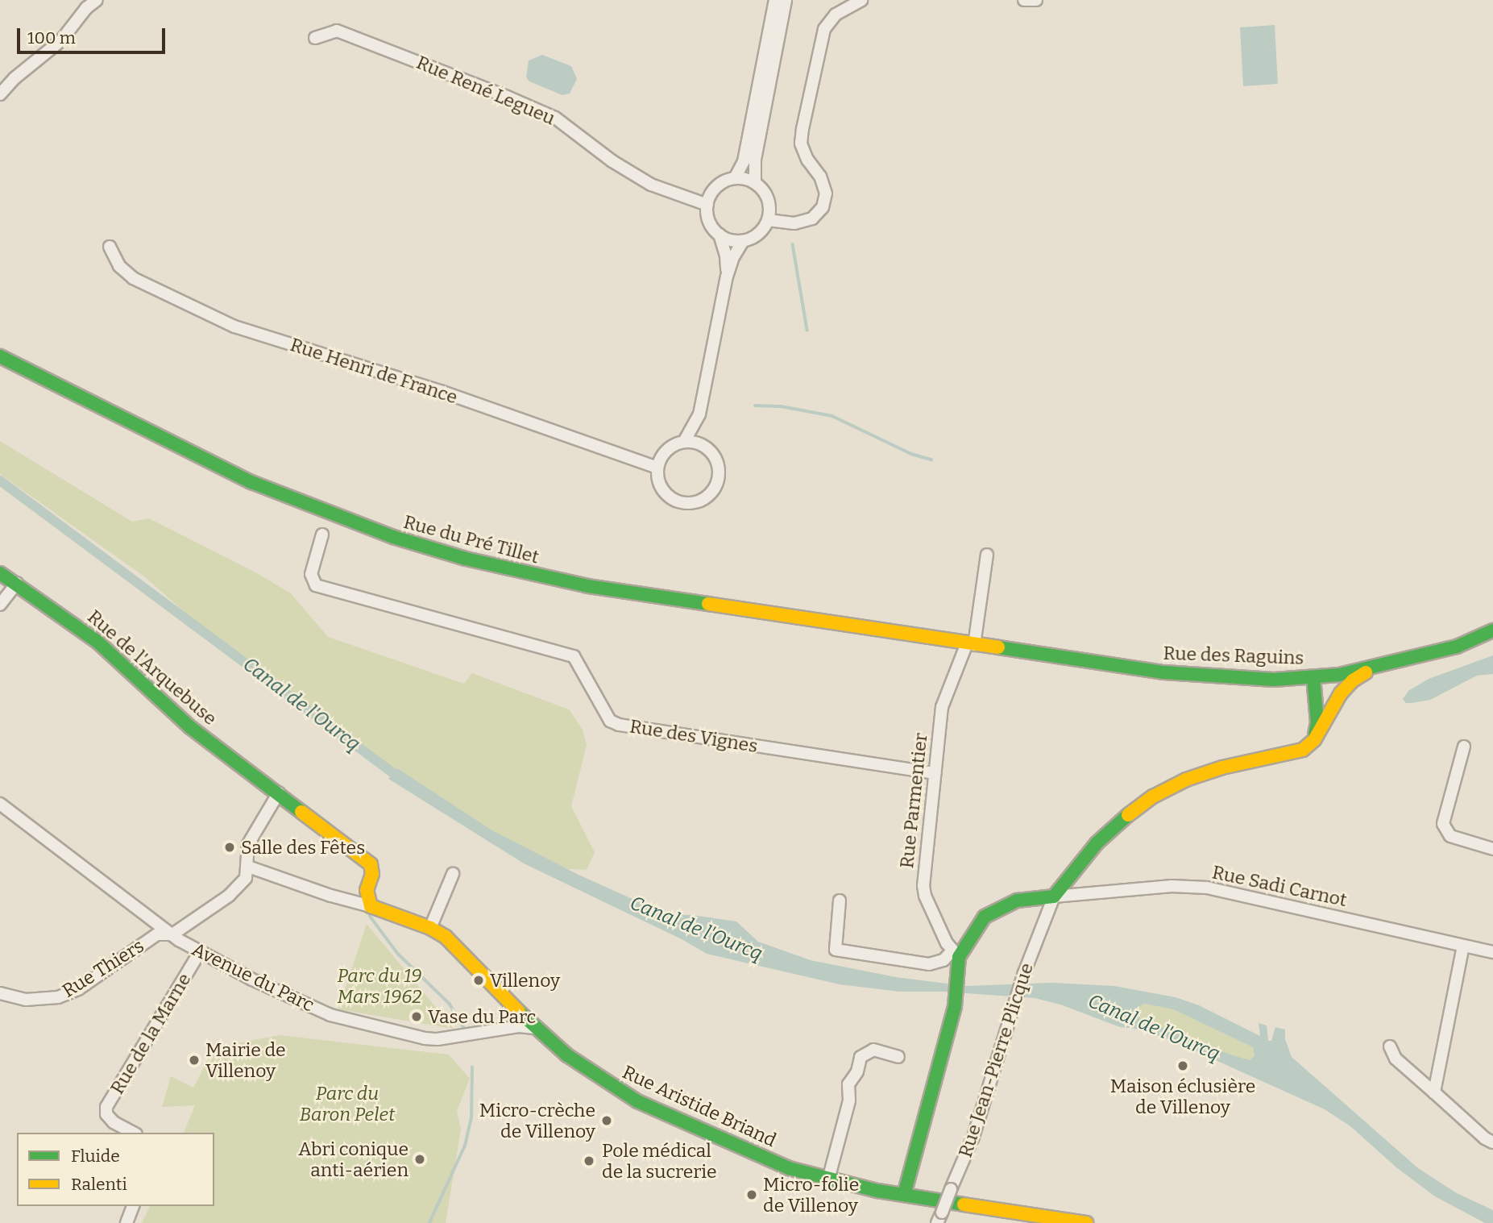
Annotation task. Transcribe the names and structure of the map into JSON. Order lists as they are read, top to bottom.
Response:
{
  "streets": {
    "street": [
      "Rue René Legueu",
      "Rue Henri de France",
      "Rue du Pré Tillet",
      "Rue des Raguins",
      "Rue de l'Arquebuse",
      "Rue des Vignes",
      "Rue Parmentier",
      "Rue Sadi Carnot",
      "Rue Thiers",
      "Avenue du Parc",
      "Rue de la Marne",
      "Rue Jean-Pierre Plicque",
      "Rue Aristide Briand"
    ]
  },
  "crossings": [
    ["Rue du Pré Tillet", "Rue des Raguins"],
    ["Rue du Pré Tillet", "Rue Parmentier"],
    ["Rue des Raguins", "Rue Parmentier"],
    ["Rue de l'Arquebuse", "Rue Aristide Briand"],
    ["Rue des Vignes", "Rue Parmentier"],
    ["Rue Parmentier", "Rue Sadi Carnot"],
    ["Rue Sadi Carnot", "Rue Jean-Pierre Plicque"],
    ["Rue Thiers", "Avenue du Parc"],
    ["Avenue du Parc", "Rue de la Marne"],
    ["Avenue du Parc", "Rue Aristide Briand"]
  ],
  "water": ["Canal de l'Ourcq"],
  "parks": ["Parc du 19 Mars 1962", "Parc du Baron Pelet"],
  "places": [
    "Salle des Fêtes",
    "Villenoy",
    "Vase du Parc",
    "Mairie de Villenoy",
    "Maison éclusière de Villenoy",
    "Micro-crèche de Villenoy",
    "Abri conique anti-aérien",
    "Pole médical de la sucrerie",
    "Micro-folie de Villenoy"
  ],
  "legend": ["Fluide", "Ralenti"],
  "scale_bar": "100 m"
}
